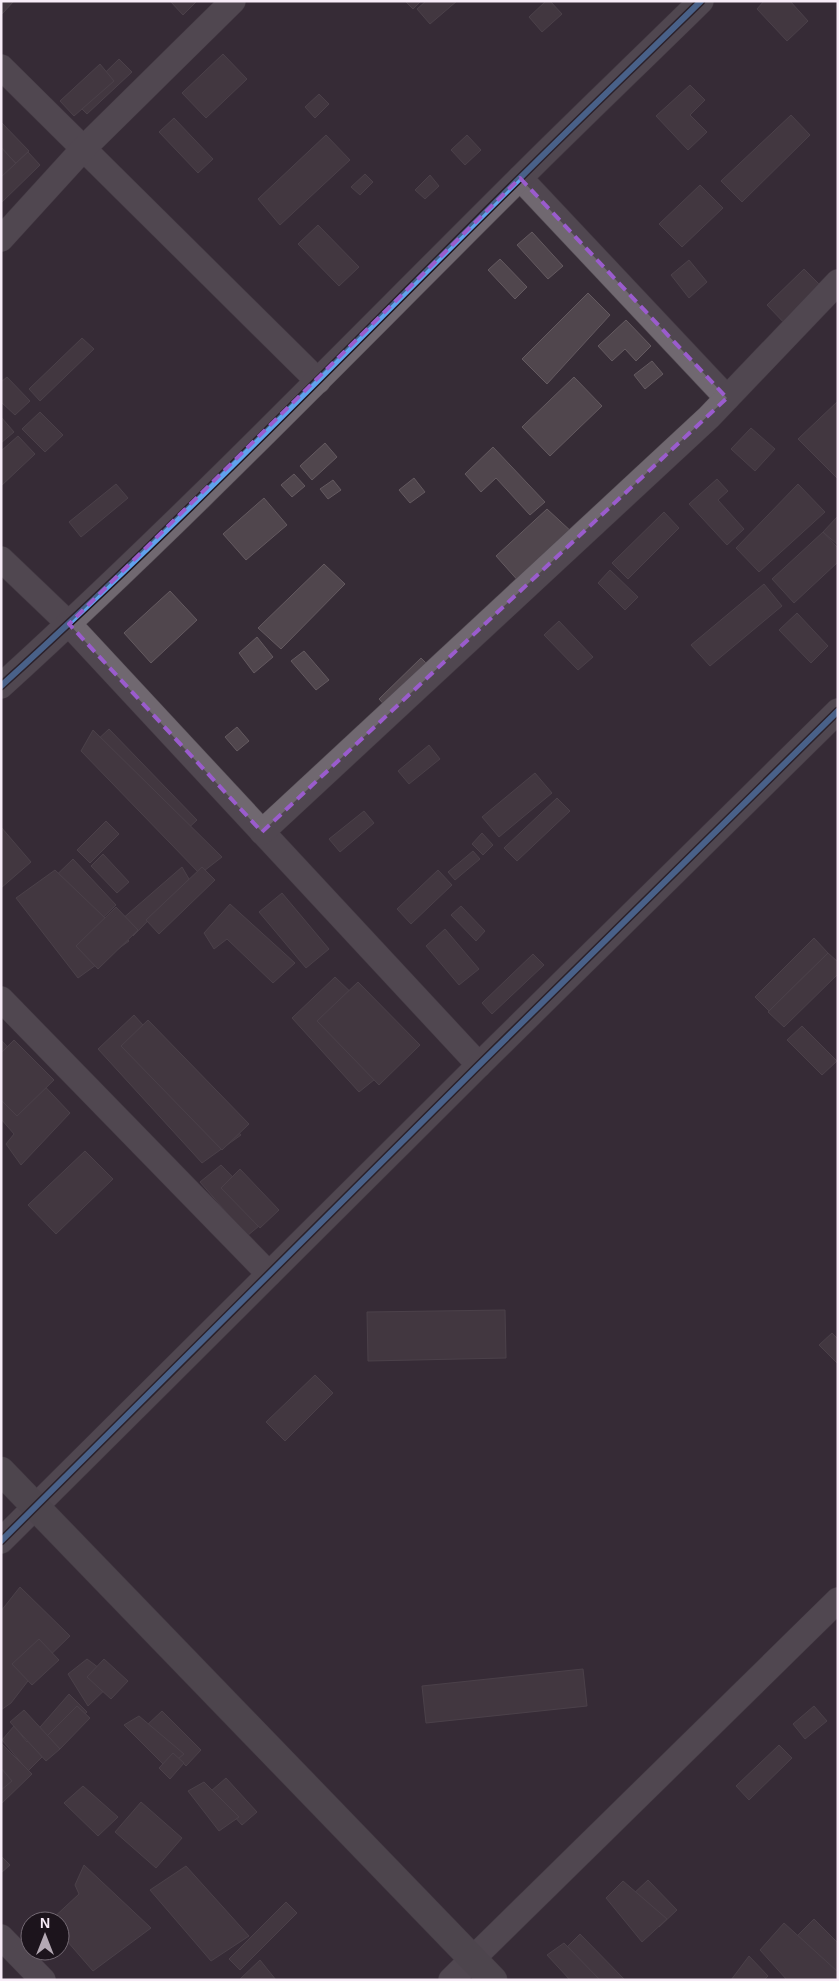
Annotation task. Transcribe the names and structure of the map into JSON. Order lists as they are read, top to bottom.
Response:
{
  "north": "top"
}
